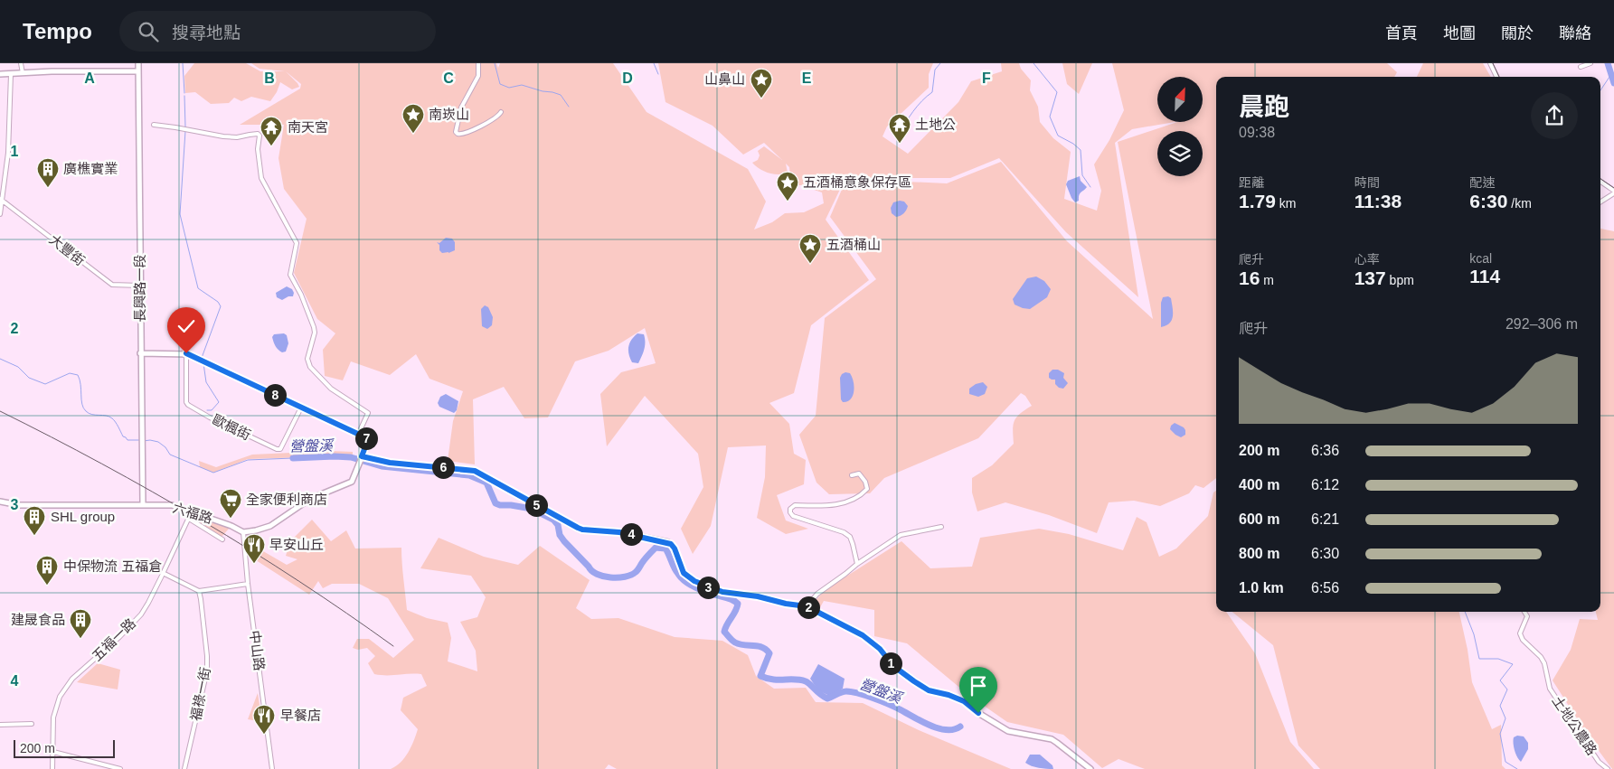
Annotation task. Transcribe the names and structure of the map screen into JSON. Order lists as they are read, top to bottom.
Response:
{
  "streets": {
    "street": [
      "大豐街",
      "長興路一段",
      "歐楓街",
      "六福路",
      "五福一路",
      "中山路",
      "福祿一街",
      "土地公農路"
    ]
  },
  "crossings": [
    ["大豐街", "長興路一段"],
    ["長興路一段", "六福路"],
    ["六福路", "五福一路"],
    ["六福路", "中山路"]
  ],
  "water": ["營盤溪"],
  "places": {
    "place": [
      "山鼻山",
      "南崁山",
      "五酒桶意象保存區",
      "五酒桶山"
    ],
    "temple": ["土地公", "南天宮"],
    "building": [
      "廣樵實業",
      "SHL group",
      "中保物流 五福倉",
      "建晟食品"
    ],
    "supermarket": ["全家便利商店"],
    "restaurant": ["早安山丘", "早餐店"]
  },
  "scale_bar": "200 m",
  "north": "top right",
  "page": {
    "header": "Tempo",
    "search": "搜尋地點",
    "nav": [
      "首頁",
      "地圖",
      "關於",
      "聯絡"
    ],
    "heading": ["晨跑", "09:38"],
    "stats": [
      ["距離", "1.79 km"],
      ["時間", "11:38"],
      ["配速", "6:30 /km"],
      ["爬升", "16 m"],
      ["心率", "137 bpm"],
      ["kcal", "114"]
    ],
    "chart": ["爬升", "292–306 m"],
    "pins": [
      "8",
      "7",
      "6",
      "5",
      "4",
      "3",
      "2",
      "1"
    ],
    "list": [
      {
        "name": "200 m",
        "note": "6:36"
      },
      {
        "name": "400 m",
        "note": "6:12"
      },
      {
        "name": "600 m",
        "note": "6:21"
      },
      {
        "name": "800 m",
        "note": "6:30"
      },
      {
        "name": "1.0 km",
        "note": "6:56"
      }
    ],
    "scale": "200 m"
  },
  "grid": {
    "columns": [
      "A",
      "B",
      "C",
      "D",
      "E",
      "F"
    ],
    "rows": [
      "1",
      "2",
      "3",
      "4"
    ]
  }
}
